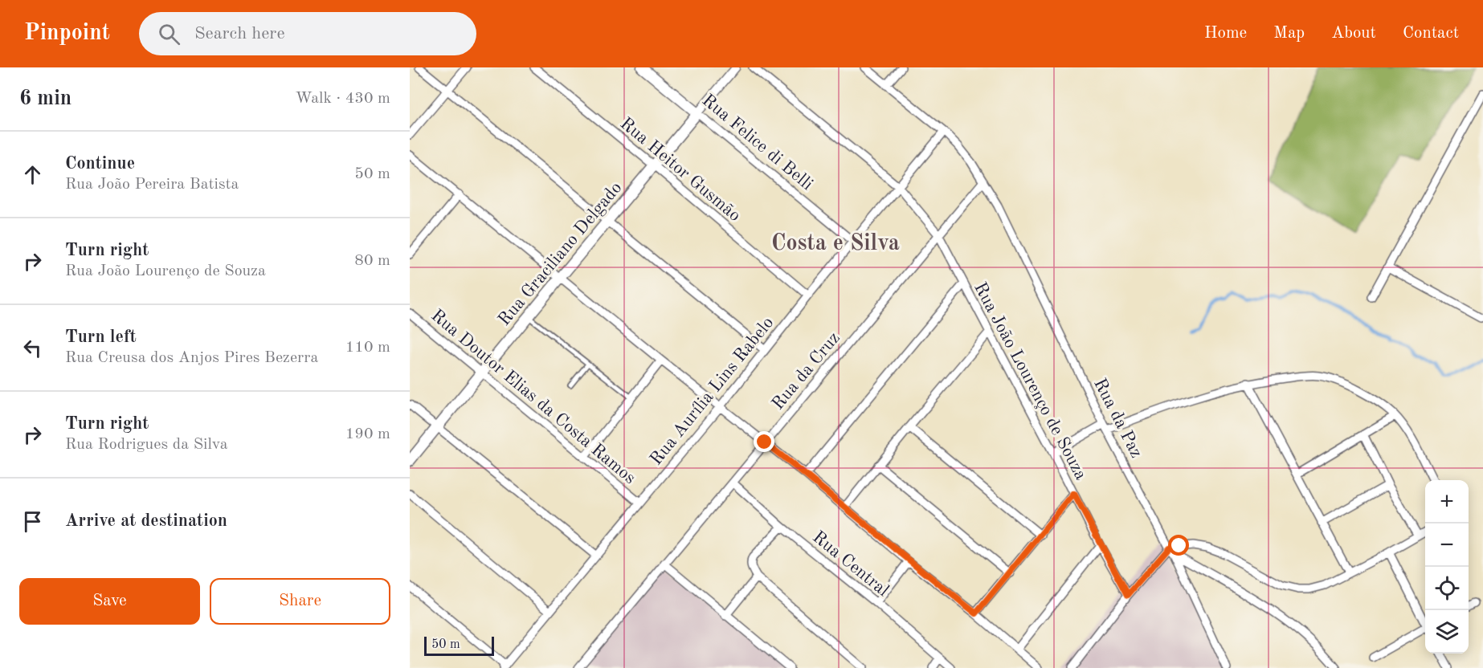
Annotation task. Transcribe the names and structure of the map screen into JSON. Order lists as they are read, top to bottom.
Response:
{
  "streets": {
    "street": [
      "Rua Felice di Belli",
      "Rua Heitor Gusmão",
      "Rua Graciliano Delgado",
      "Rua da Cruz",
      "Rua João Lourenço de Souza",
      "Rua Aurília Lins Rabelo",
      "Rua Doutor Elias da Costa Ramos",
      "Rua da Paz",
      "Rua Central"
    ]
  },
  "crossings": [
    ["Rua Felice di Belli", "Rua Graciliano Delgado"],
    ["Rua Felice di Belli", "Rua Aurília Lins Rabelo"],
    ["Rua Heitor Gusmão", "Rua Graciliano Delgado"],
    ["Rua Heitor Gusmão", "Rua Aurília Lins Rabelo"],
    ["Rua Graciliano Delgado", "Rua Doutor Elias da Costa Ramos"],
    ["Rua da Cruz", "Rua João Lourenço de Souza"],
    ["Rua da Cruz", "Rua da Paz"],
    ["Rua da Cruz", "Rua Central"],
    ["Rua João Lourenço de Souza", "Rua Aurília Lins Rabelo"],
    ["Rua Aurília Lins Rabelo", "Rua Doutor Elias da Costa Ramos"],
    ["Rua Aurília Lins Rabelo", "Rua da Paz"]
  ],
  "districts": ["Costa e Silva"],
  "scale_bar": "50 m",
  "page": {
    "header": "Pinpoint",
    "search": "Search here",
    "nav": [
      "Home",
      "Map",
      "About",
      "Contact"
    ],
    "heading": ["6 min", "Walk · 430 m"],
    "list": [
      ["Continue", "Rua João Pereira Batista", "50 m"],
      ["Turn right", "Rua João Lourenço de Souza", "80 m"],
      ["Turn left", "Rua Creusa dos Anjos Pires Bezerra", "110 m"],
      ["Turn right", "Rua Rodrigues da Silva", "190 m"],
      "Arrive at destination"
    ],
    "map_buttons": ["+", "−"],
    "buttons": ["Save", "Share"],
    "scale": "50 m"
  }
}
